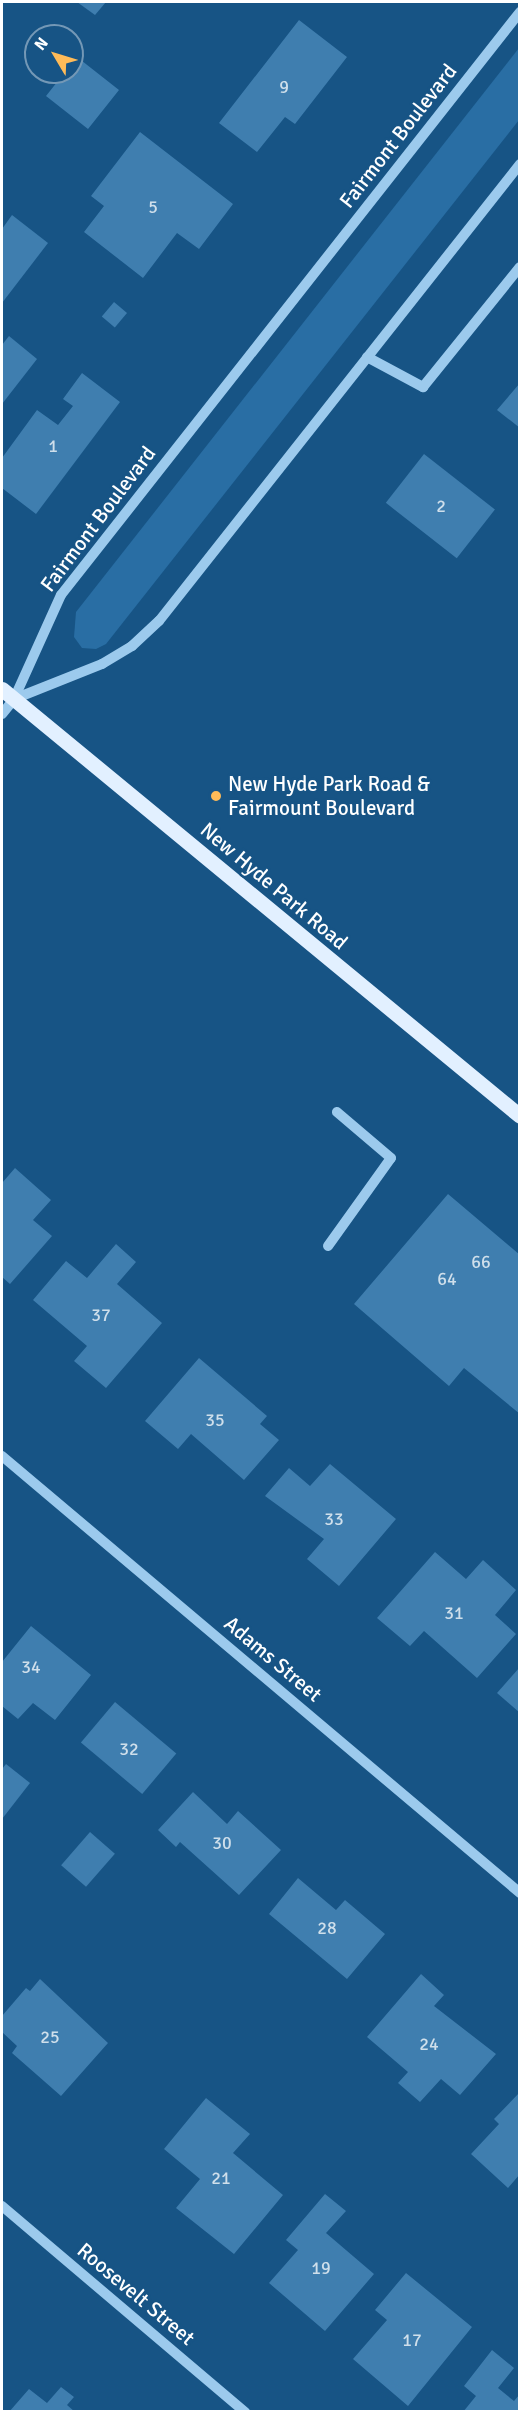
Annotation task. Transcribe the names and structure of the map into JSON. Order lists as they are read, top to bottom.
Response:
{
  "streets": {
    "main road": ["New Hyde Park Road"],
    "street": ["Fairmont Boulevard", "Adams Street", "Roosevelt Street"]
  },
  "crossings": [
    ["Fairmont Boulevard", "New Hyde Park Road"]
  ],
  "places": ["New Hyde Park Road & Fairmount Boulevard"],
  "house_numbers": [
    "9",
    "5",
    "1",
    "2",
    "66",
    "64",
    "37",
    "35",
    "33",
    "31",
    "34",
    "32",
    "30",
    "28",
    "25",
    "24",
    "21",
    "19",
    "17"
  ],
  "north": "top left"
}
